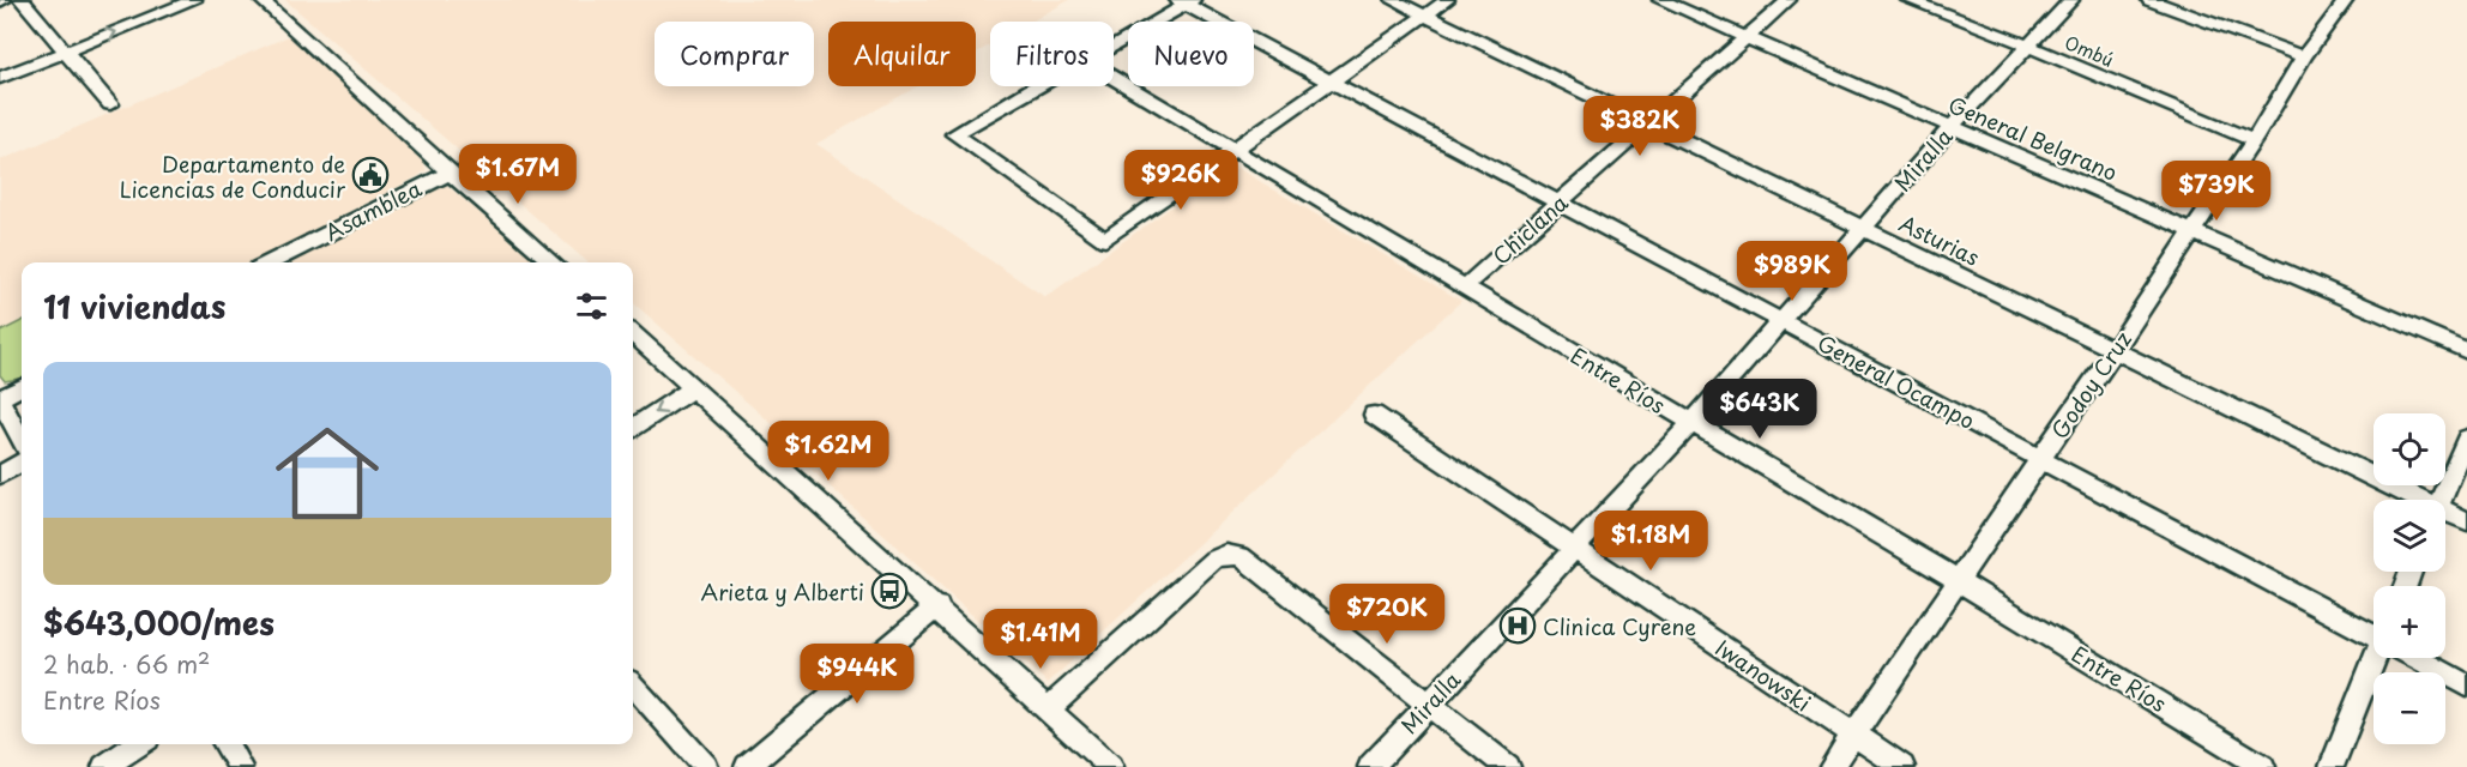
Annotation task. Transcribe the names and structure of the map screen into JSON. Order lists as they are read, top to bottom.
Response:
{
  "streets": {
    "street": [
      "Ombú",
      "General Belgrano",
      "Miralla",
      "Asamblea",
      "Chiclana",
      "Asturias",
      "Entre Ríos",
      "General Ocampo",
      "Godoy Cruz",
      "Iwanowski"
    ]
  },
  "crossings": [
    ["Ombú", "Miralla"],
    ["Ombú", "Godoy Cruz"],
    ["General Belgrano", "Miralla"],
    ["General Belgrano", "Chiclana"],
    ["General Belgrano", "Godoy Cruz"],
    ["Miralla", "Asturias"],
    ["Miralla", "Entre Ríos"],
    ["Miralla", "General Ocampo"],
    ["Miralla", "Iwanowski"],
    ["Chiclana", "Asturias"],
    ["Chiclana", "Entre Ríos"],
    ["Chiclana", "General Ocampo"],
    ["Asturias", "Godoy Cruz"],
    ["Entre Ríos", "Godoy Cruz"],
    ["General Ocampo", "Godoy Cruz"],
    ["Godoy Cruz", "Iwanowski"]
  ],
  "places": {
    "public building": ["Departamento de Licencias de Conducir"],
    "bus stop": ["Arieta y Alberti"],
    "hospital": ["Clinica Cyrene"]
  },
  "page": {
    "chip": [
      "Comprar",
      "Alquilar",
      "Filtros",
      "Nuevo"
    ],
    "price": [
      "$382K",
      "$1.67M",
      "$926K",
      "$739K",
      "$989K",
      "$643K",
      "$1.62M",
      "$1.18M",
      "$720K",
      "$1.41M",
      "$944K"
    ],
    "heading": "11 viviendas",
    "list": [
      {
        "name": "$643,000/mes",
        "note": "2 hab. · 66 m² · Entre Ríos"
      }
    ],
    "map_buttons": ["+", "−"]
  }
}
